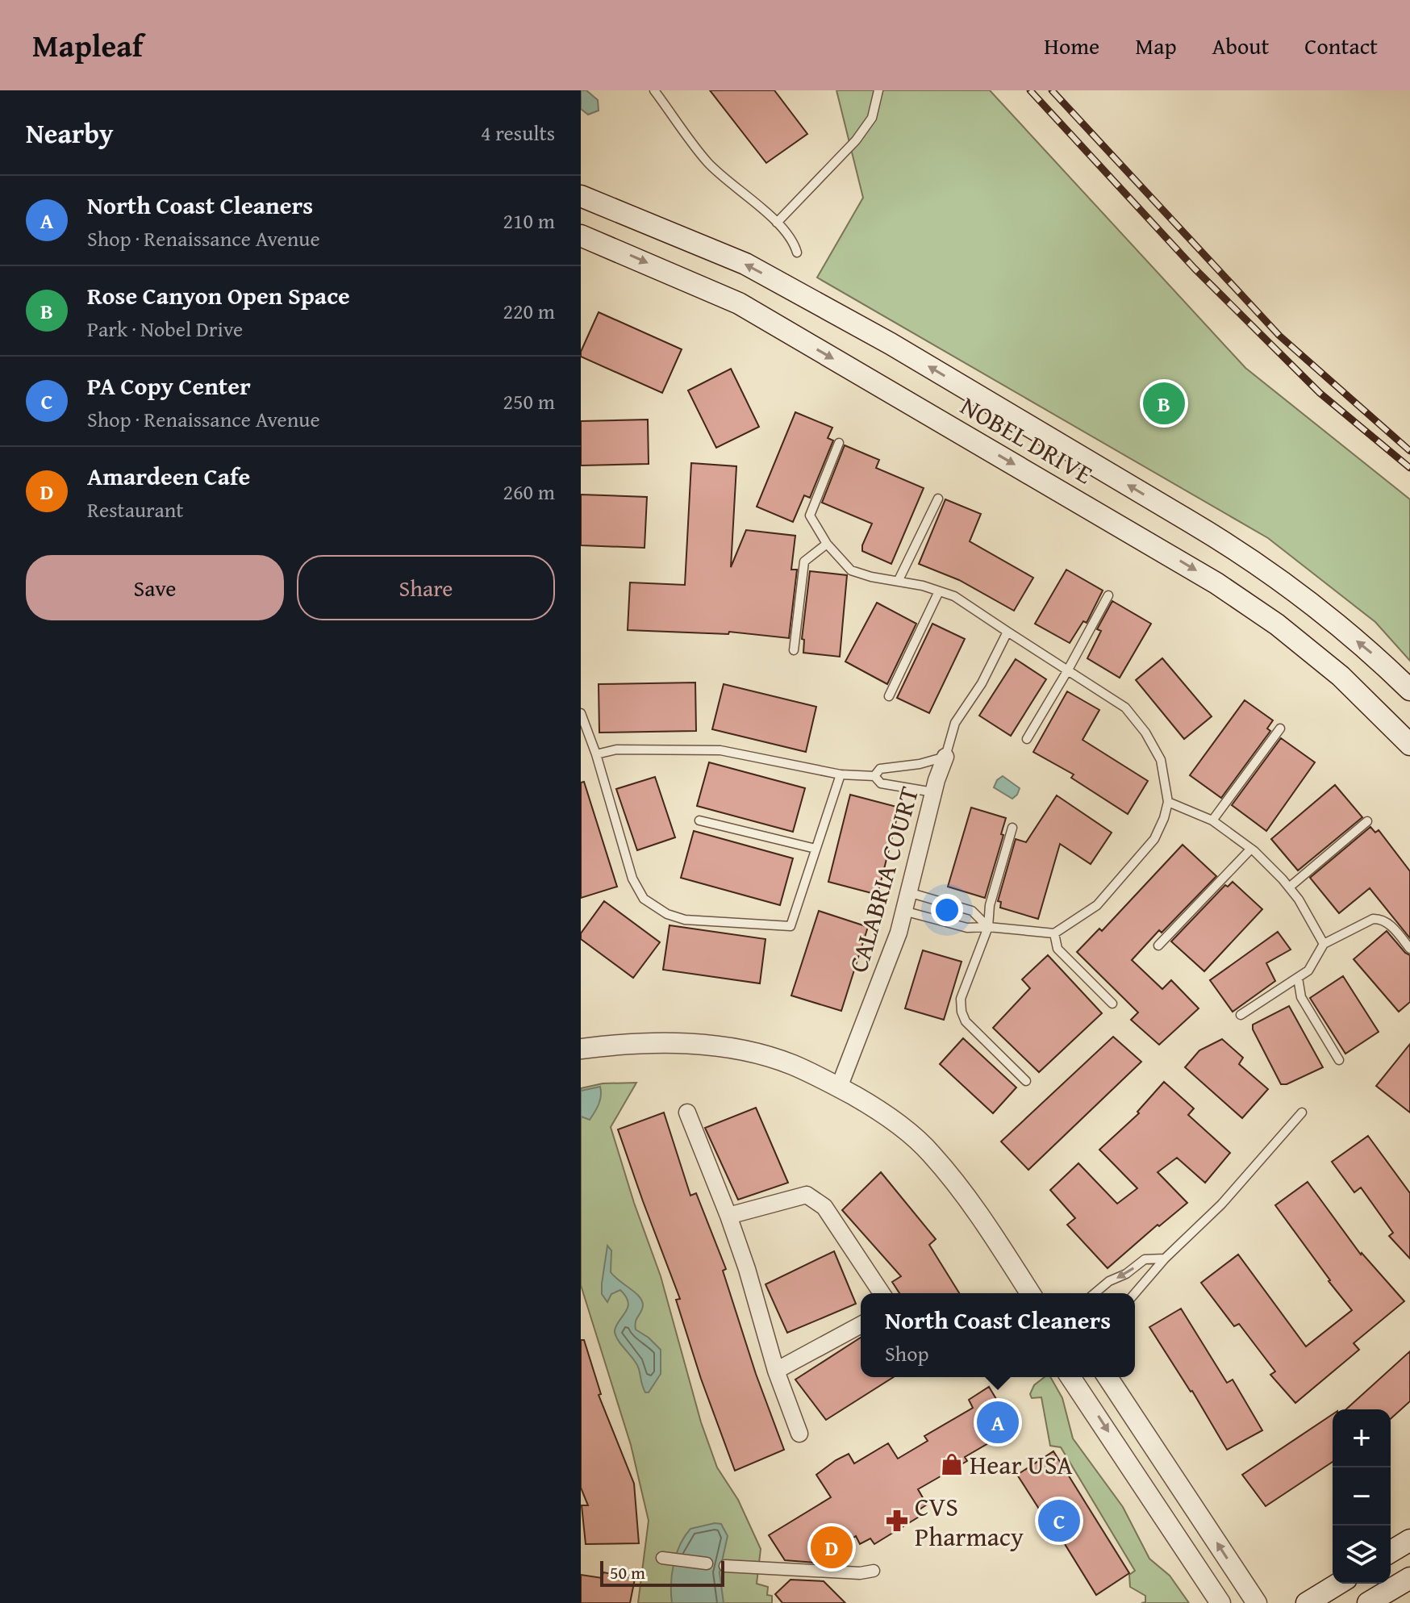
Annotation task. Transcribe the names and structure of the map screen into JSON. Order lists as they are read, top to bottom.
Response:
{
  "streets": {
    "main road": ["NOBEL DRIVE"],
    "street": ["CALABRIA COURT"]
  },
  "places": {
    "shop": ["Hear USA"],
    "pharmacy": ["CVS Pharmacy"]
  },
  "scale_bar": "50 m",
  "page": {
    "header": "Mapleaf",
    "nav": [
      "Home",
      "Map",
      "About",
      "Contact"
    ],
    "heading": ["Nearby", "4 results"],
    "list": [
      {
        "mark": "A",
        "name": "North Coast Cleaners",
        "note": "Shop · Renaissance Avenue",
        "value": "210 m"
      },
      {
        "mark": "B",
        "name": "Rose Canyon Open Space",
        "note": "Park · Nobel Drive",
        "value": "220 m"
      },
      {
        "mark": "C",
        "name": "PA Copy Center",
        "note": "Shop · Renaissance Avenue",
        "value": "250 m"
      },
      {
        "mark": "D",
        "name": "Amardeen Cafe",
        "note": "Restaurant",
        "value": "260 m"
      }
    ],
    "pins": [
      "B",
      "A",
      "C",
      "D"
    ],
    "buttons": ["Save", "Share"],
    "popup": ["North Coast Cleaners", "Shop"],
    "map_buttons": ["+", "−"],
    "scale": "50 m"
  }
}
